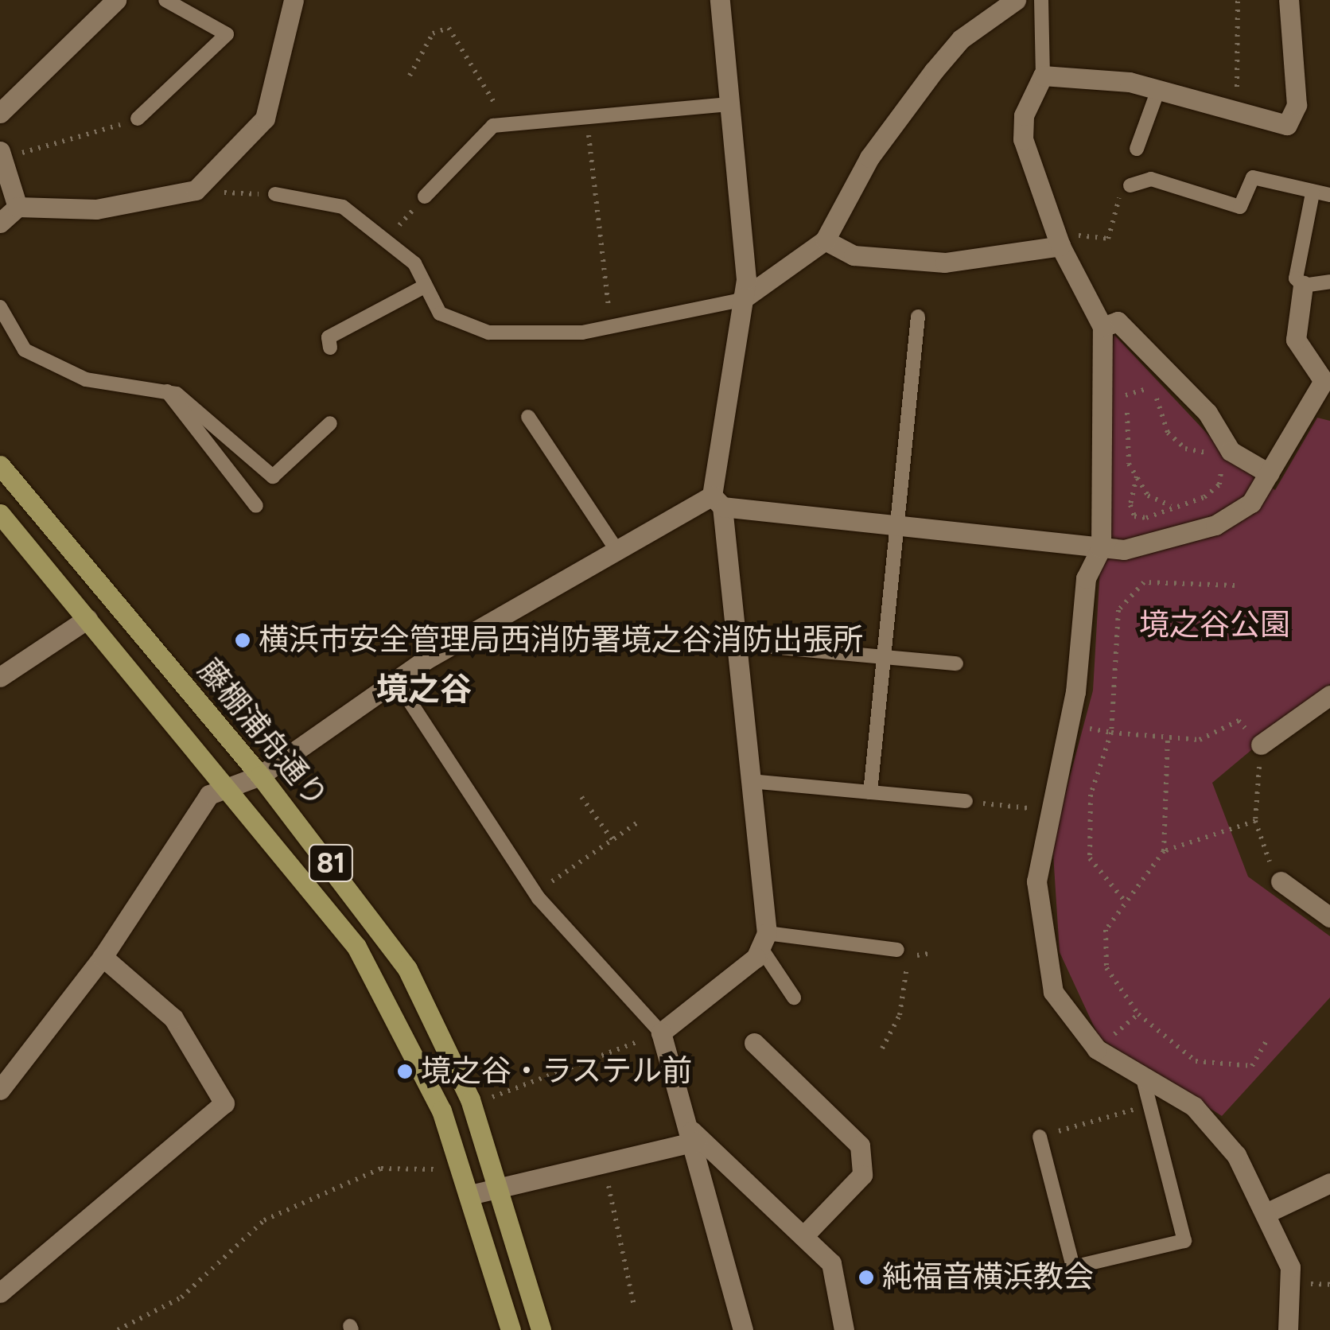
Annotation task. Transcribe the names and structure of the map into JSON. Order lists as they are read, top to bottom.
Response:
{
  "streets": {
    "main road": ["藤棚浦舟通り", "81"]
  },
  "districts": ["境之谷"],
  "parks": ["境之谷公園"],
  "places": ["横浜市安全管理局西消防署境之谷消防出張所", "境之谷・ラステル前", "純福音横浜教会"]
}
